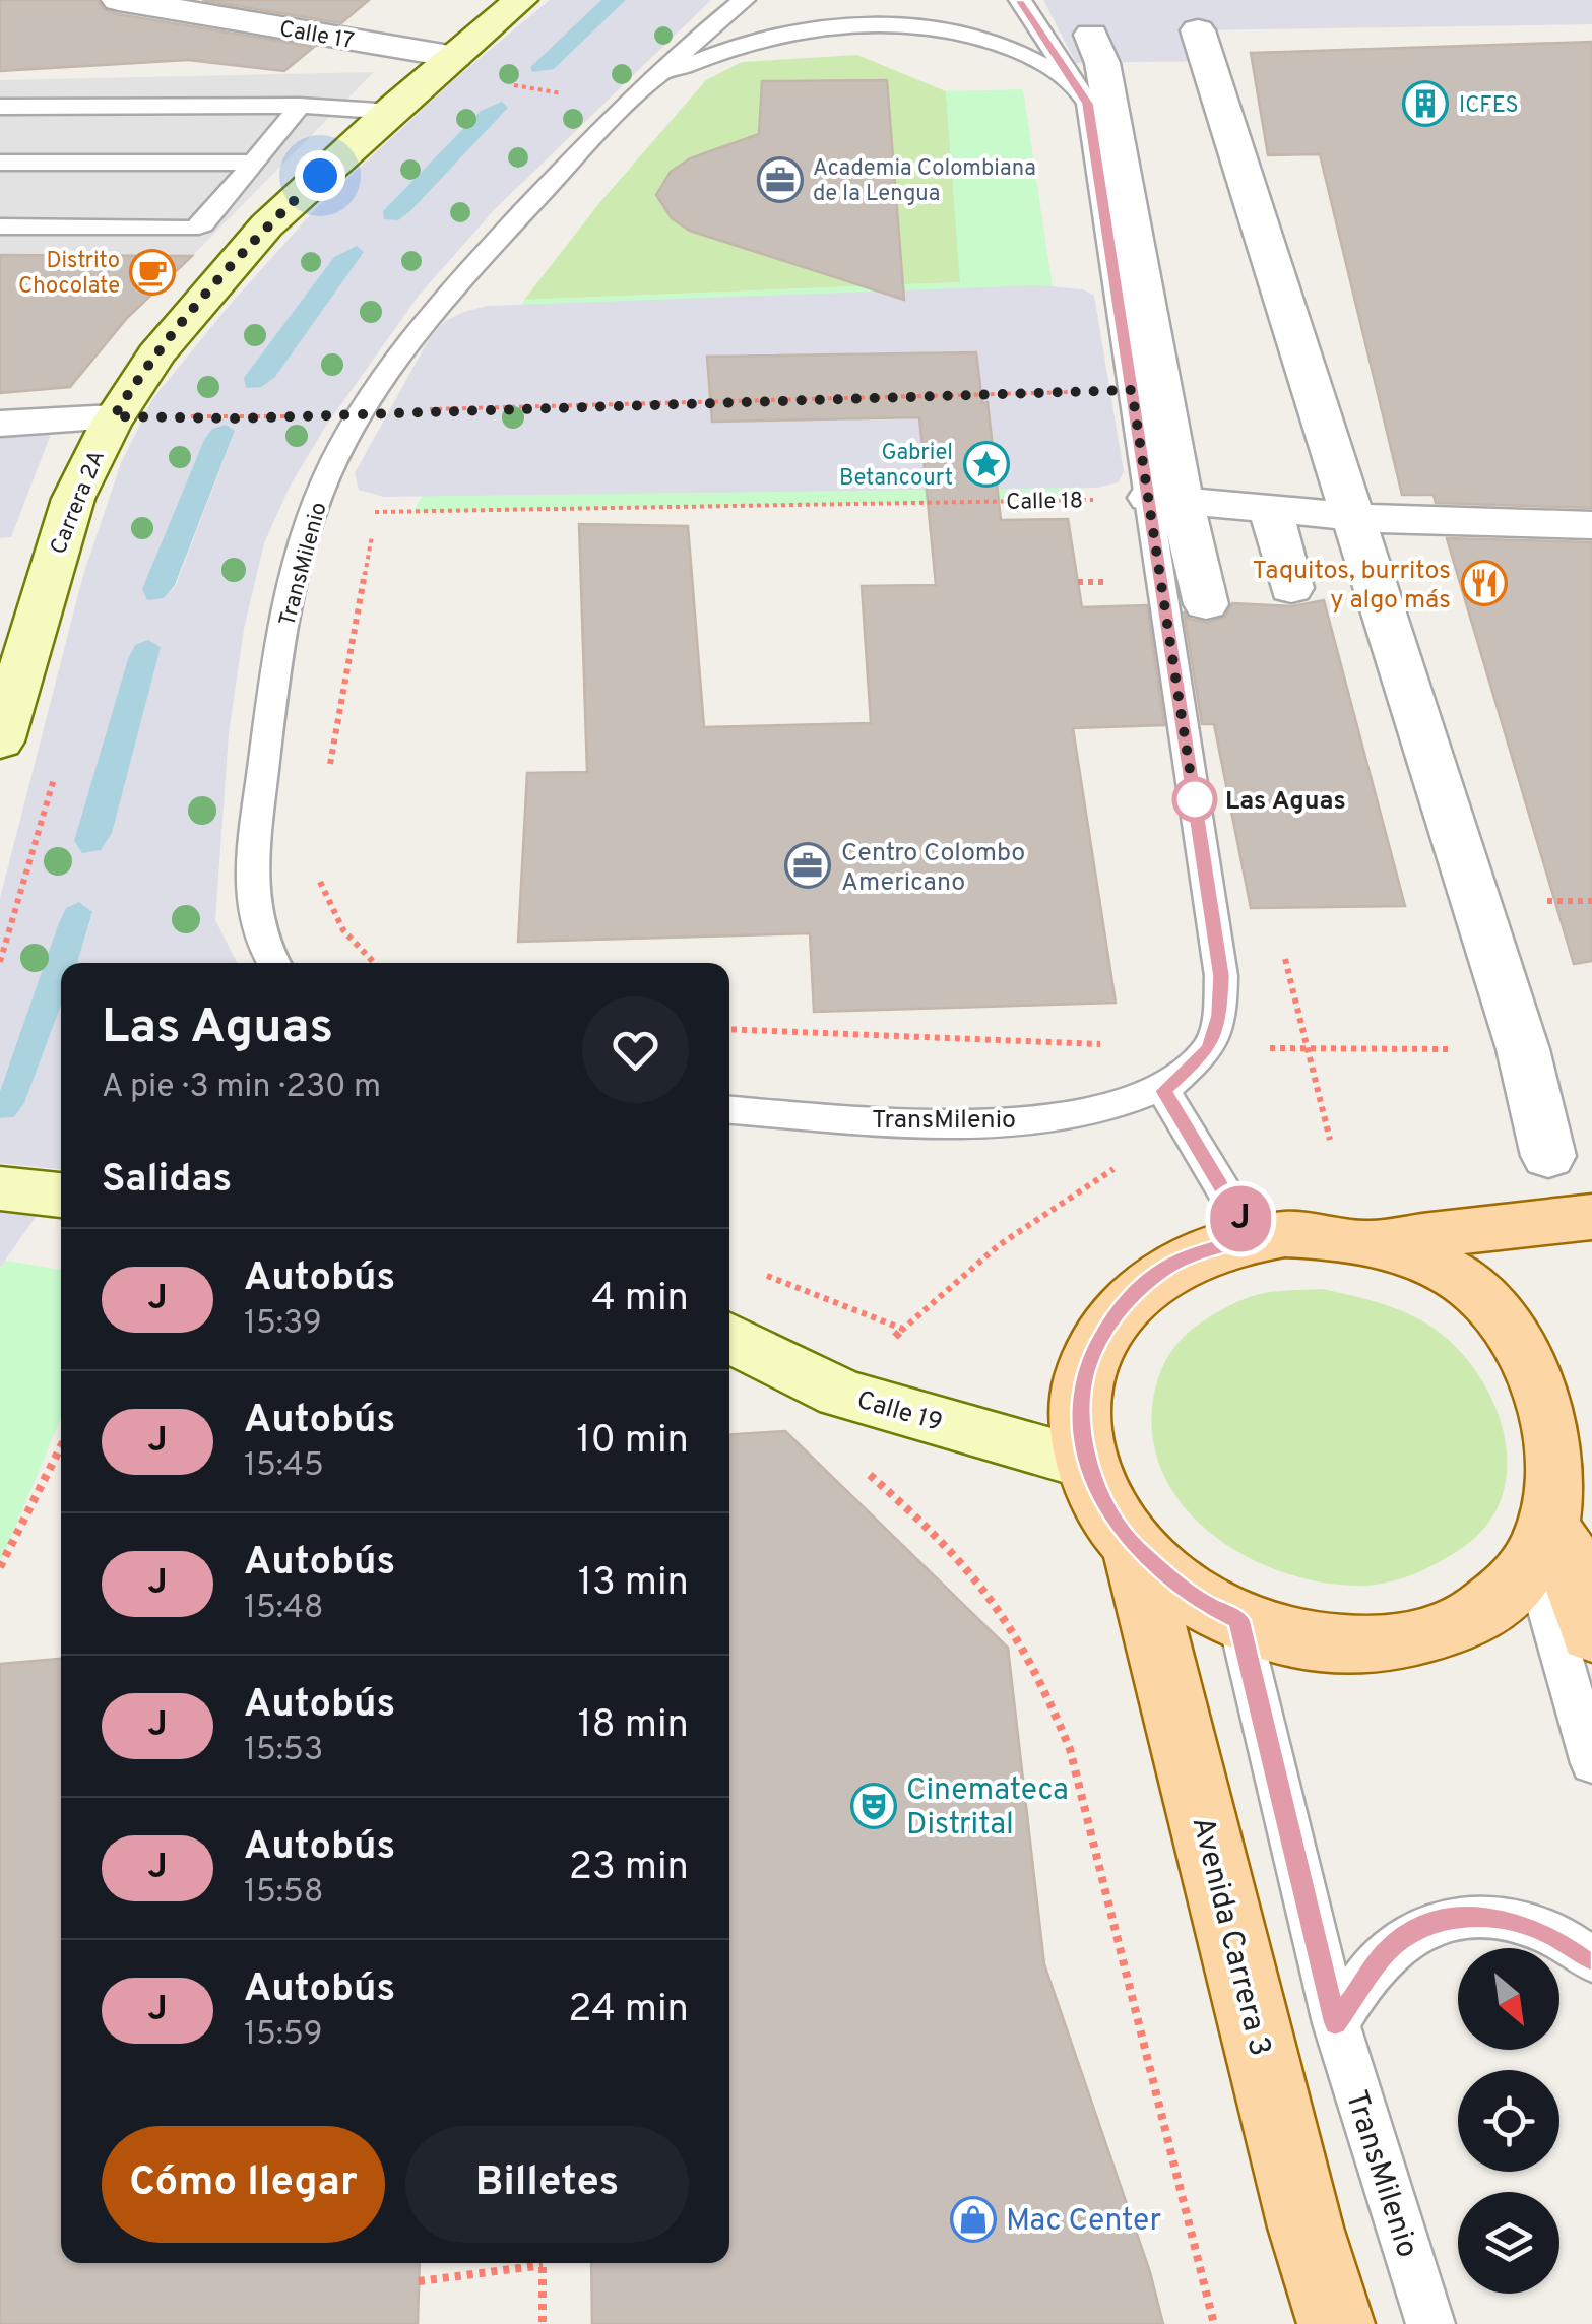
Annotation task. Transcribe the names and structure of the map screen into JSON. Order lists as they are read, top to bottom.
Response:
{
  "streets": {
    "main road": ["Avenida Carrera 3"],
    "street": ["Calle 17", "Carrera 2A", "Calle 19"],
    "lane": ["TransMilenio"],
    "path": ["Calle 18"]
  },
  "crossings": [
    ["Calle 17", "Carrera 2A"],
    ["Calle 18", "TransMilenio"]
  ],
  "places": {
    "building": ["ICFES"],
    "office": ["Academia Colombiana de la Lengua", "Centro Colombo Americano"],
    "cafe": ["Distrito Chocolate"],
    "place": ["Gabriel Betancourt"],
    "restaurant": ["Taquitos, burritos y algo más"],
    "other": ["Las Aguas"],
    "theatre": ["Cinemateca Distrital"],
    "shop": ["Mac Center"]
  },
  "lines": ["bus line J"],
  "north": "bottom right",
  "page": {
    "on_map": "J",
    "heading": [
      ["Las Aguas", "A pie · 3 min · 230 m"],
      "Salidas"
    ],
    "list": [
      {
        "mark": "J",
        "name": "Autobús",
        "note": "15:39",
        "value": "4 min"
      },
      {
        "mark": "J",
        "name": "Autobús",
        "note": "15:45",
        "value": "10 min"
      },
      {
        "mark": "J",
        "name": "Autobús",
        "note": "15:48",
        "value": "13 min"
      },
      {
        "mark": "J",
        "name": "Autobús",
        "note": "15:53",
        "value": "18 min"
      },
      {
        "mark": "J",
        "name": "Autobús",
        "note": "15:58",
        "value": "23 min"
      },
      {
        "mark": "J",
        "name": "Autobús",
        "note": "15:59",
        "value": "24 min"
      }
    ],
    "buttons": ["Cómo llegar", "Billetes"]
  }
}
